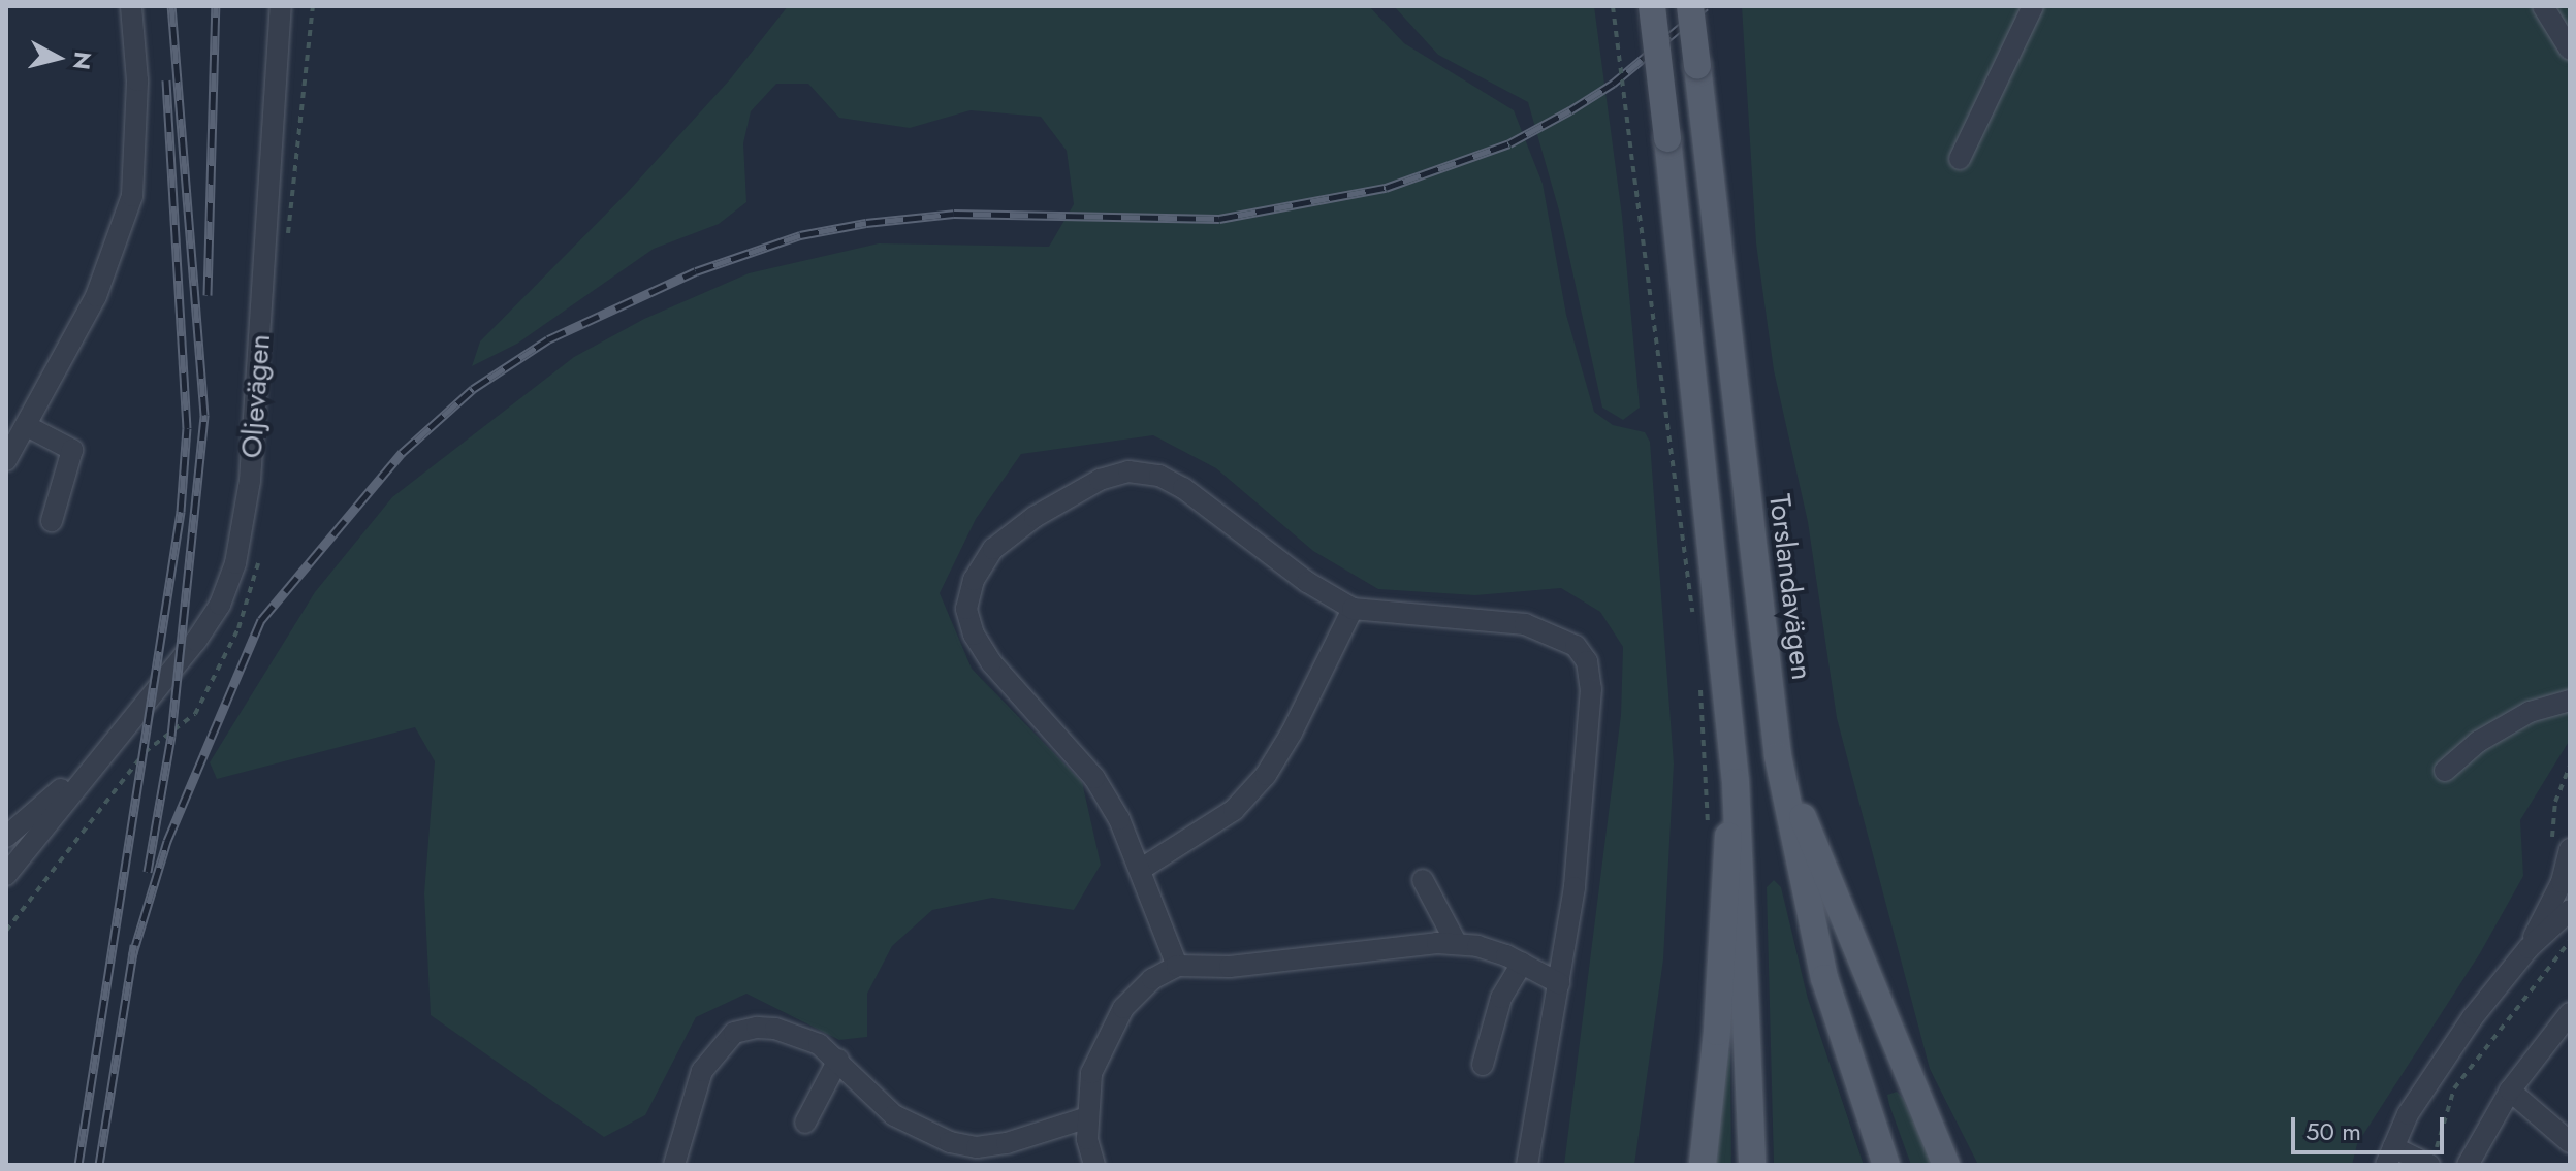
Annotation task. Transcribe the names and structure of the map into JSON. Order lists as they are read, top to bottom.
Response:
{
  "streets": {
    "main road": ["Torslandavägen"],
    "street": ["Oljevägen"]
  },
  "scale_bar": "50 m",
  "north": "right"
}
